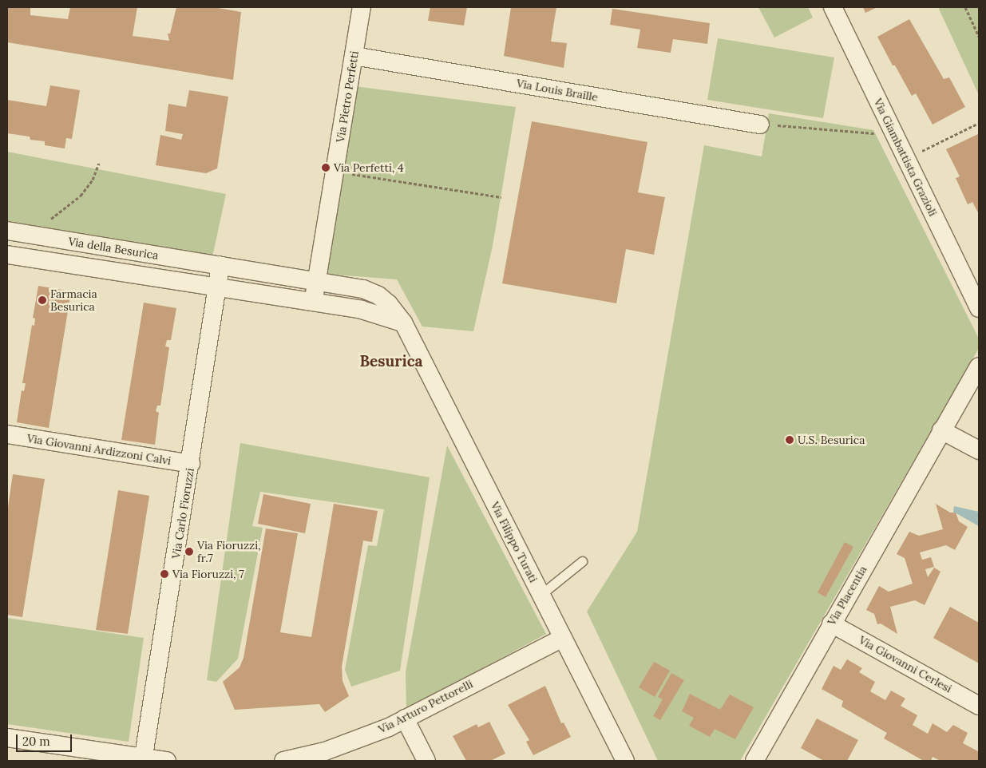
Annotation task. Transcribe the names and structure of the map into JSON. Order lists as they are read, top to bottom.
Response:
{
  "streets": {
    "street": [
      "Via Louis Braille",
      "Via Pietro Perfetti",
      "Via Giambattista Grazioli",
      "Via della Besurica",
      "Via Giovanni Ardizzoni Calvi",
      "Via Carlo Fioruzzi",
      "Via Filippo Turati",
      "Via Placentia",
      "Via Giovanni Cerlesi",
      "Via Arturo Pettorelli"
    ]
  },
  "crossings": [
    ["Via Louis Braille", "Via Pietro Perfetti"],
    ["Via Pietro Perfetti", "Via della Besurica"],
    ["Via della Besurica", "Via Filippo Turati"],
    ["Via Giovanni Ardizzoni Calvi", "Via Carlo Fioruzzi"],
    ["Via Filippo Turati", "Via Arturo Pettorelli"],
    ["Via Placentia", "Via Giovanni Cerlesi"]
  ],
  "districts": ["Besurica"],
  "places": [
    "Via Perfetti, 4",
    "Farmacia Besurica",
    "U.S. Besurica",
    "Via Fioruzzi, fr.7",
    "Via Fioruzzi, 7"
  ],
  "scale_bar": "20 m"
}
